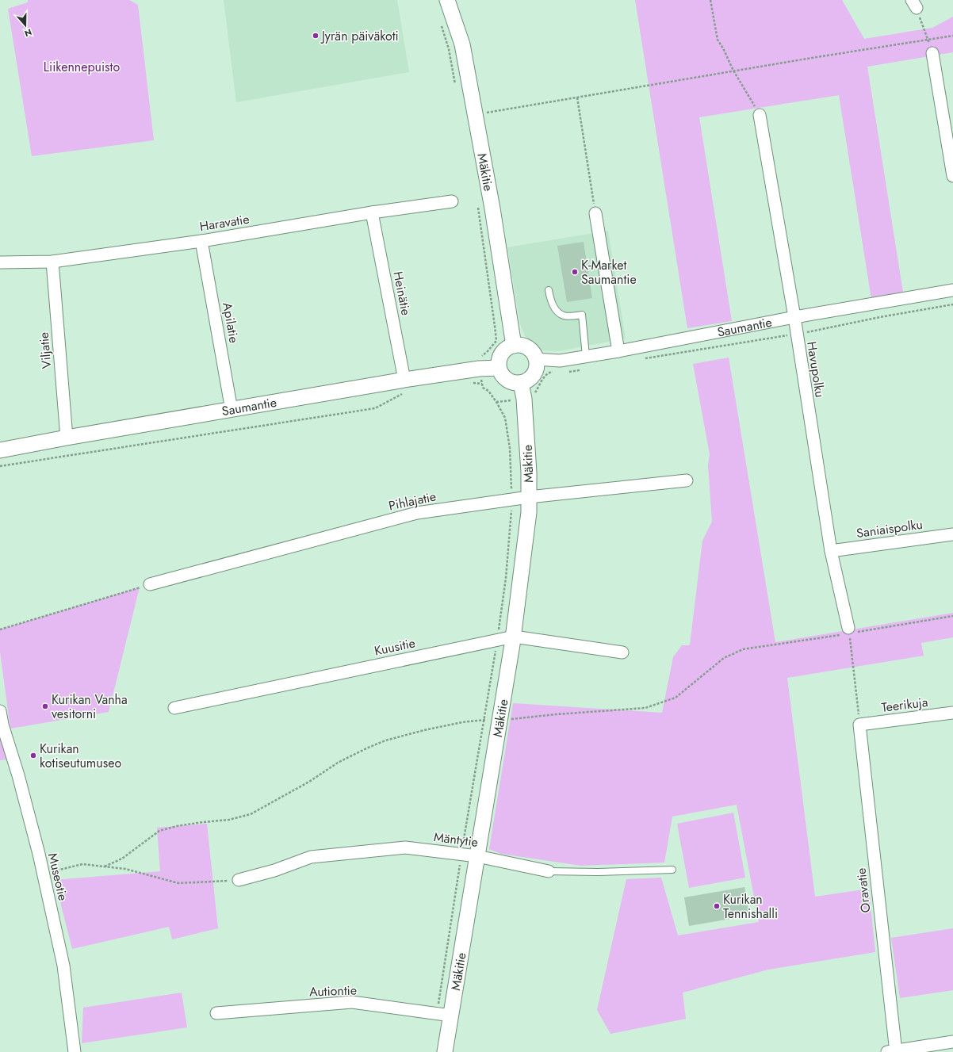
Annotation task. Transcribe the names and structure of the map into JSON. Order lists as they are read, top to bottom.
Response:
{
  "streets": {
    "street": [
      "Mäkitie",
      "Haravatie",
      "Heinätie",
      "Apilatie",
      "Saumantie",
      "Viljatie",
      "Havupolku",
      "Pihlajatie",
      "Saniaispolku",
      "Kuusitie",
      "Teerikuja",
      "Mäntytie",
      "Museotie",
      "Oravatie",
      "Autiontie"
    ]
  },
  "crossings": [
    ["Mäkitie", "Saumantie"],
    ["Mäkitie", "Pihlajatie"],
    ["Mäkitie", "Kuusitie"],
    ["Mäkitie", "Mäntytie"],
    ["Mäkitie", "Autiontie"],
    ["Haravatie", "Heinätie"],
    ["Haravatie", "Apilatie"],
    ["Haravatie", "Viljatie"],
    ["Heinätie", "Saumantie"],
    ["Apilatie", "Saumantie"],
    ["Saumantie", "Viljatie"],
    ["Saumantie", "Havupolku"],
    ["Havupolku", "Saniaispolku"],
    ["Teerikuja", "Oravatie"]
  ],
  "parks": ["Liikennepuisto"],
  "places": [
    "Jyrän päiväkoti",
    "K-Market Saumantie",
    "Kurikan Vanha vesitorni",
    "Kurikan kotiseutumuseo",
    "Kurikan Tennishalli"
  ],
  "north": "bottom"
}
